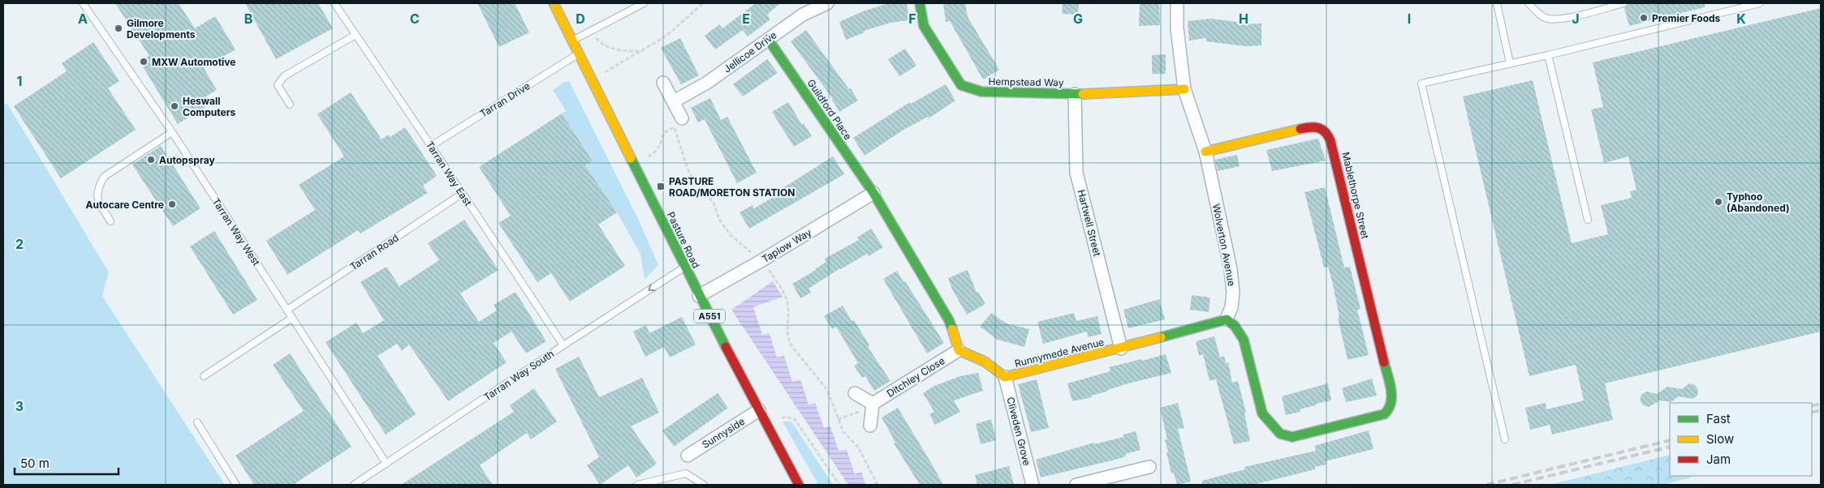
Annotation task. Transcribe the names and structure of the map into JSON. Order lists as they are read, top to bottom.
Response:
{
  "streets": {
    "street": [
      "Jellicoe Drive",
      "Hempstead Way",
      "Guildford Place",
      "Mablethorpe Street",
      "Hartwell Street",
      "Pasture Road",
      "Wolverton Avenue",
      "Taplow Way",
      "A551",
      "Runnymede Avenue",
      "Ditchley Close",
      "Cliveden Grove",
      "Sunnyside"
    ],
    "lane": [
      "Tarran Drive",
      "Tarran Way East",
      "Tarran Way West",
      "Tarran Road",
      "Tarran Way South"
    ]
  },
  "crossings": [
    ["Jellicoe Drive", "Guildford Place"],
    ["Hempstead Way", "Hartwell Street"],
    ["Hempstead Way", "Wolverton Avenue"],
    ["Tarran Drive", "Tarran Way East"],
    ["Tarran Drive", "Pasture Road"],
    ["Guildford Place", "Taplow Way"],
    ["Tarran Way East", "Tarran Road"],
    ["Tarran Way East", "Tarran Way South"],
    ["Mablethorpe Street", "Wolverton Avenue"],
    ["Mablethorpe Street", "Runnymede Avenue"],
    ["Hartwell Street", "Runnymede Avenue"],
    ["Tarran Way West", "Tarran Road"],
    ["Tarran Way West", "Tarran Way South"],
    ["Pasture Road", "Taplow Way"],
    ["Pasture Road", "Tarran Way South"],
    ["Pasture Road", "Sunnyside"],
    ["Wolverton Avenue", "Runnymede Avenue"],
    ["Runnymede Avenue", "Ditchley Close"],
    ["Runnymede Avenue", "Cliveden Grove"]
  ],
  "one_way": ["Tarran Way South"],
  "places": {
    "other": [
      "Premier Foods",
      "Gilmore Developments",
      "MXW Automotive",
      "Heswall Computers",
      "Autopspray",
      "Typhoo (Abandoned)",
      "Autocare Centre"
    ],
    "transit": ["PASTURE ROAD/MORETON STATION"]
  },
  "legend": ["Fast", "Slow", "Jam"],
  "scale_bar": "50 m",
  "grid": {
    "columns": [
      "A",
      "B",
      "C",
      "D",
      "E",
      "F",
      "G",
      "H",
      "I",
      "J",
      "K"
    ],
    "rows": ["1", "2", "3"]
  }
}
